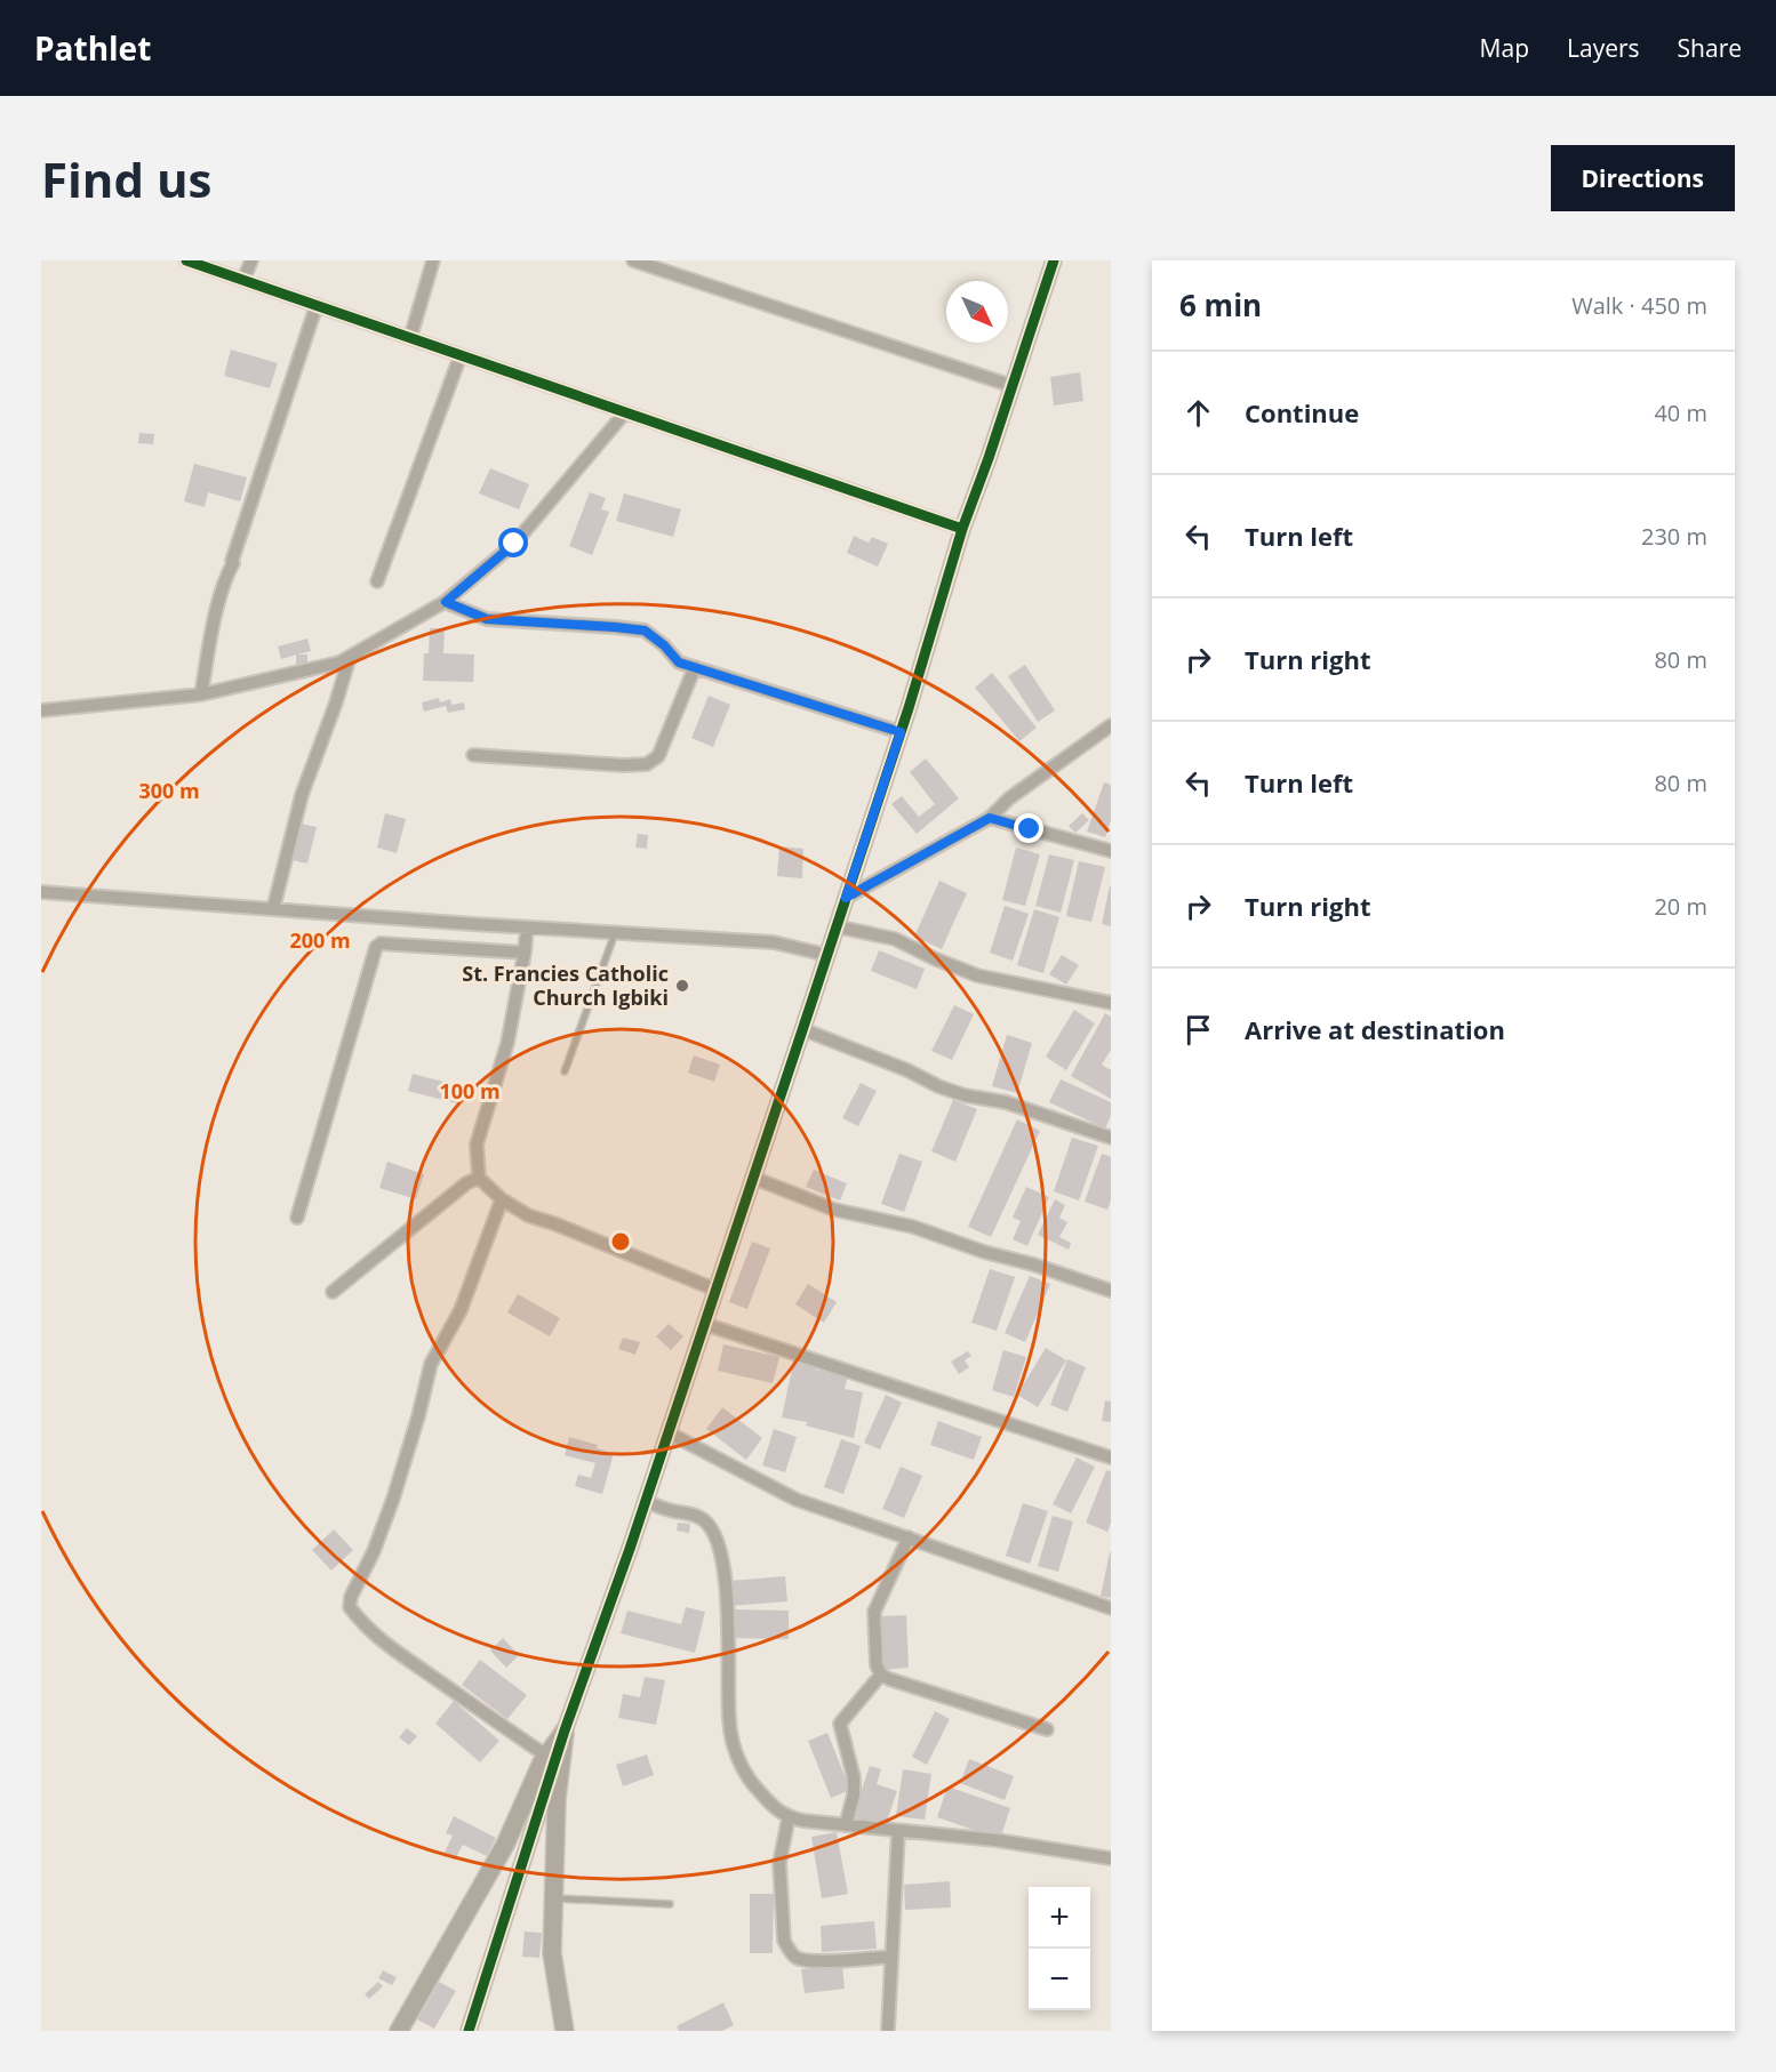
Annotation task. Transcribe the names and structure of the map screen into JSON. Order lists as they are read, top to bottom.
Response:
{
  "places": ["St. Francies Catholic Church Igbiki"],
  "north": "bottom right",
  "page": {
    "header": "Pathlet",
    "nav": ["Map", "Layers", "Share"],
    "buttons": "Directions",
    "title": "Find us",
    "heading": ["6 min", "Walk · 450 m"],
    "list": [
      ["Continue", "40 m"],
      ["Turn left", "230 m"],
      ["Turn right", "80 m"],
      ["Turn left", "80 m"],
      ["Turn right", "20 m"],
      "Arrive at destination"
    ],
    "map_buttons": ["+", "−"]
  },
  "rings": ["300 m", "200 m", "100 m"]
}
